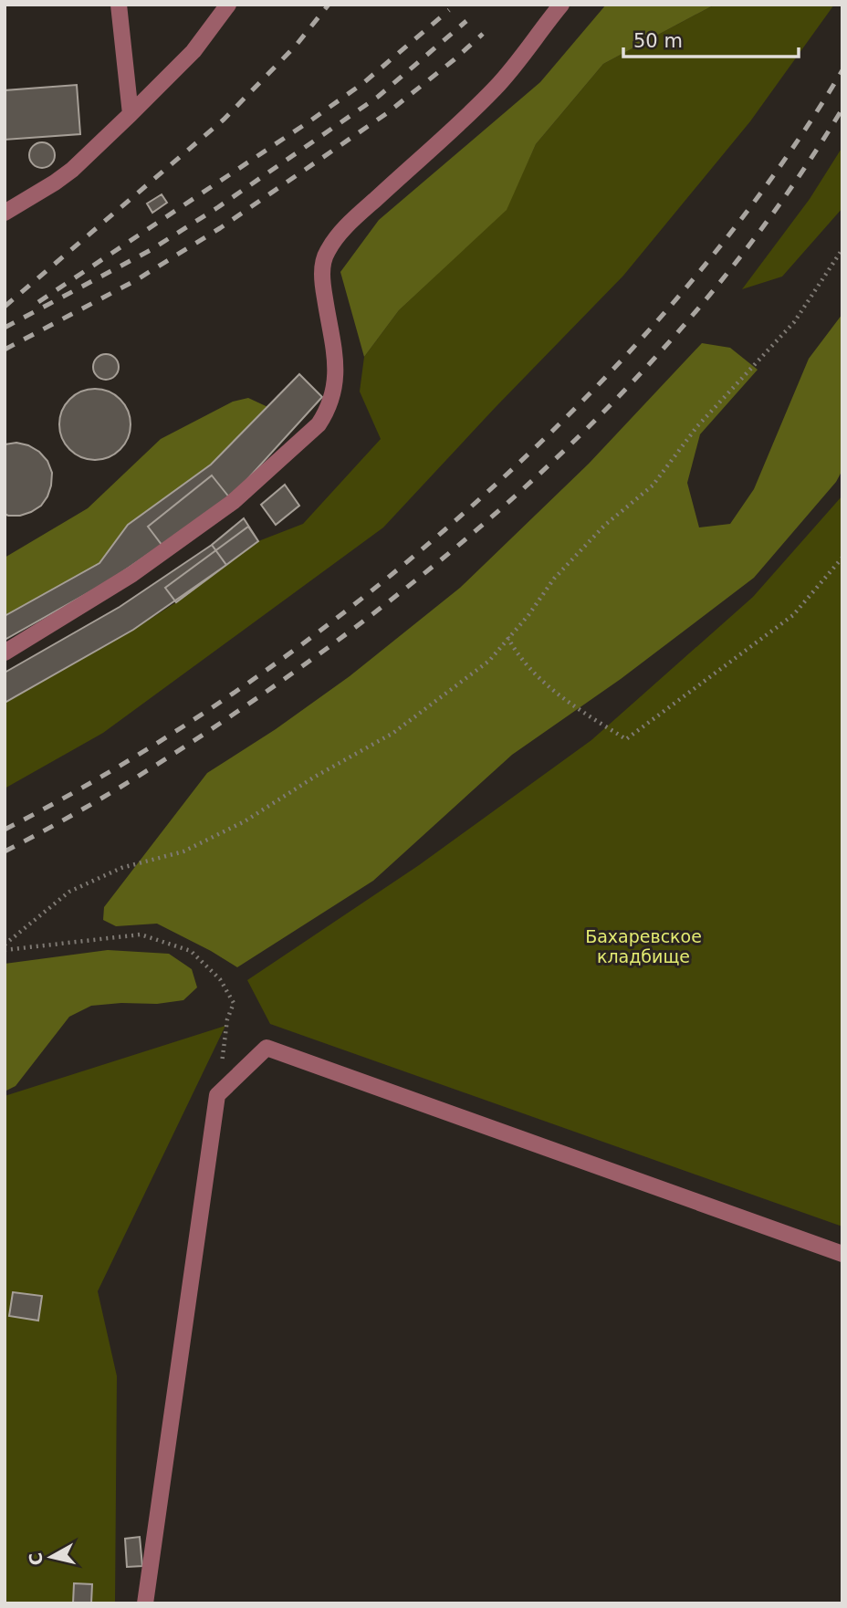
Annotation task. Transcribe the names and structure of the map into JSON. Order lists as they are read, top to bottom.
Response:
{
  "parks": ["Бахаревское кладбище"],
  "scale_bar": "50 m",
  "north": "left"
}
